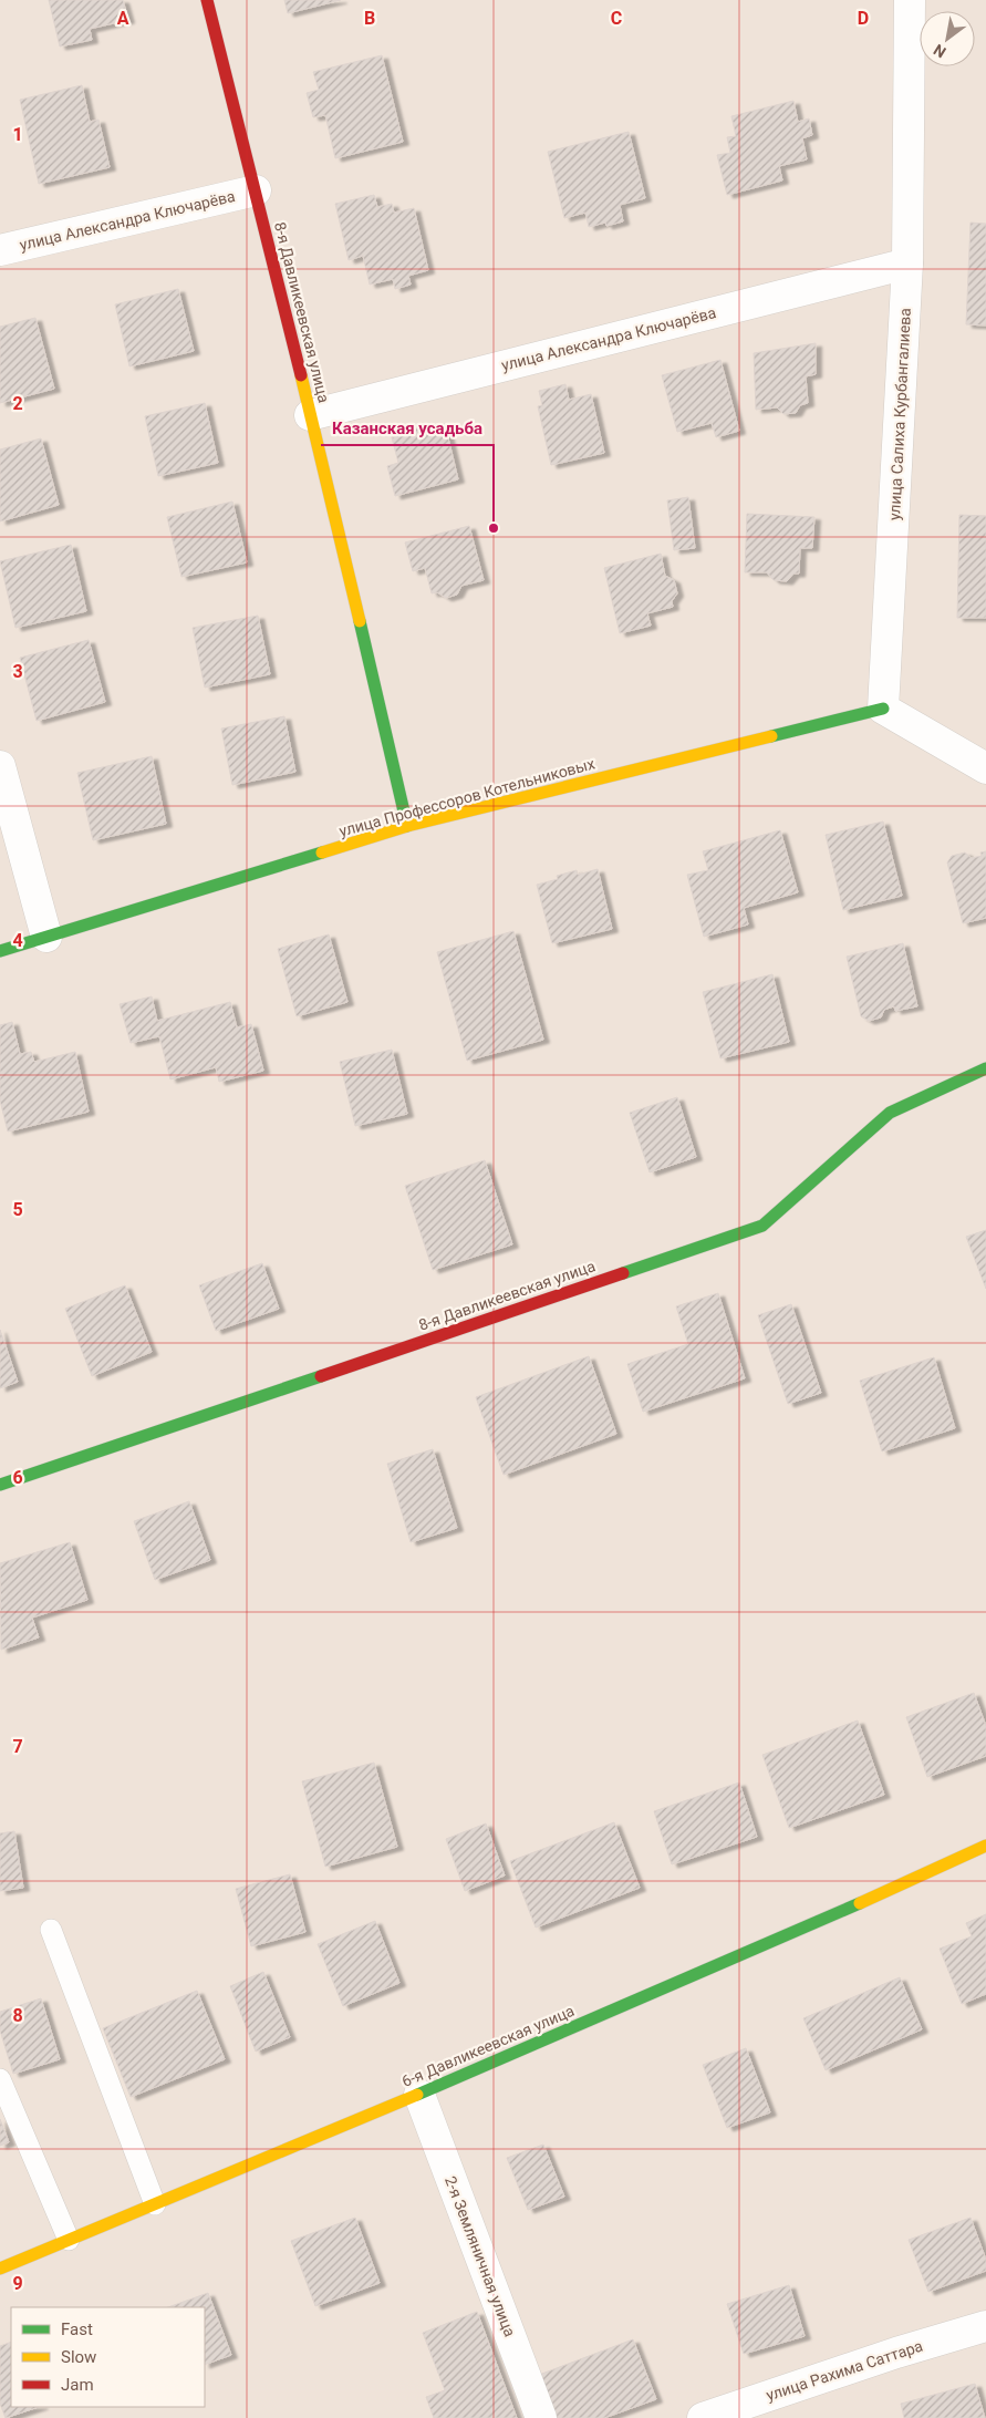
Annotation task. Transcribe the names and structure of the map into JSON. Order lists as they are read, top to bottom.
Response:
{
  "streets": {
    "street": [
      "улица Александра Ключарёва",
      "8-я Давликеевская улица",
      "улица Салиха Курбангалиева",
      "улица Профессоров Котельниковых",
      "6-я Давликеевская улица",
      "2-я Земляничная улица",
      "улица Рахима Саттара"
    ]
  },
  "crossings": [
    ["улица Александра Ключарёва", "8-я Давликеевская улица"],
    ["улица Александра Ключарёва", "улица Салиха Курбангалиева"],
    ["8-я Давликеевская улица", "улица Профессоров Котельниковых"],
    ["улица Салиха Курбангалиева", "улица Профессоров Котельниковых"],
    ["6-я Давликеевская улица", "2-я Земляничная улица"]
  ],
  "places": ["Казанская усадьба"],
  "legend": ["Fast", "Slow", "Jam"],
  "north": "bottom left",
  "grid": {
    "columns": [
      "A",
      "B",
      "C",
      "D"
    ],
    "rows": [
      "1",
      "2",
      "3",
      "4",
      "5",
      "6",
      "7",
      "8",
      "9"
    ]
  }
}
